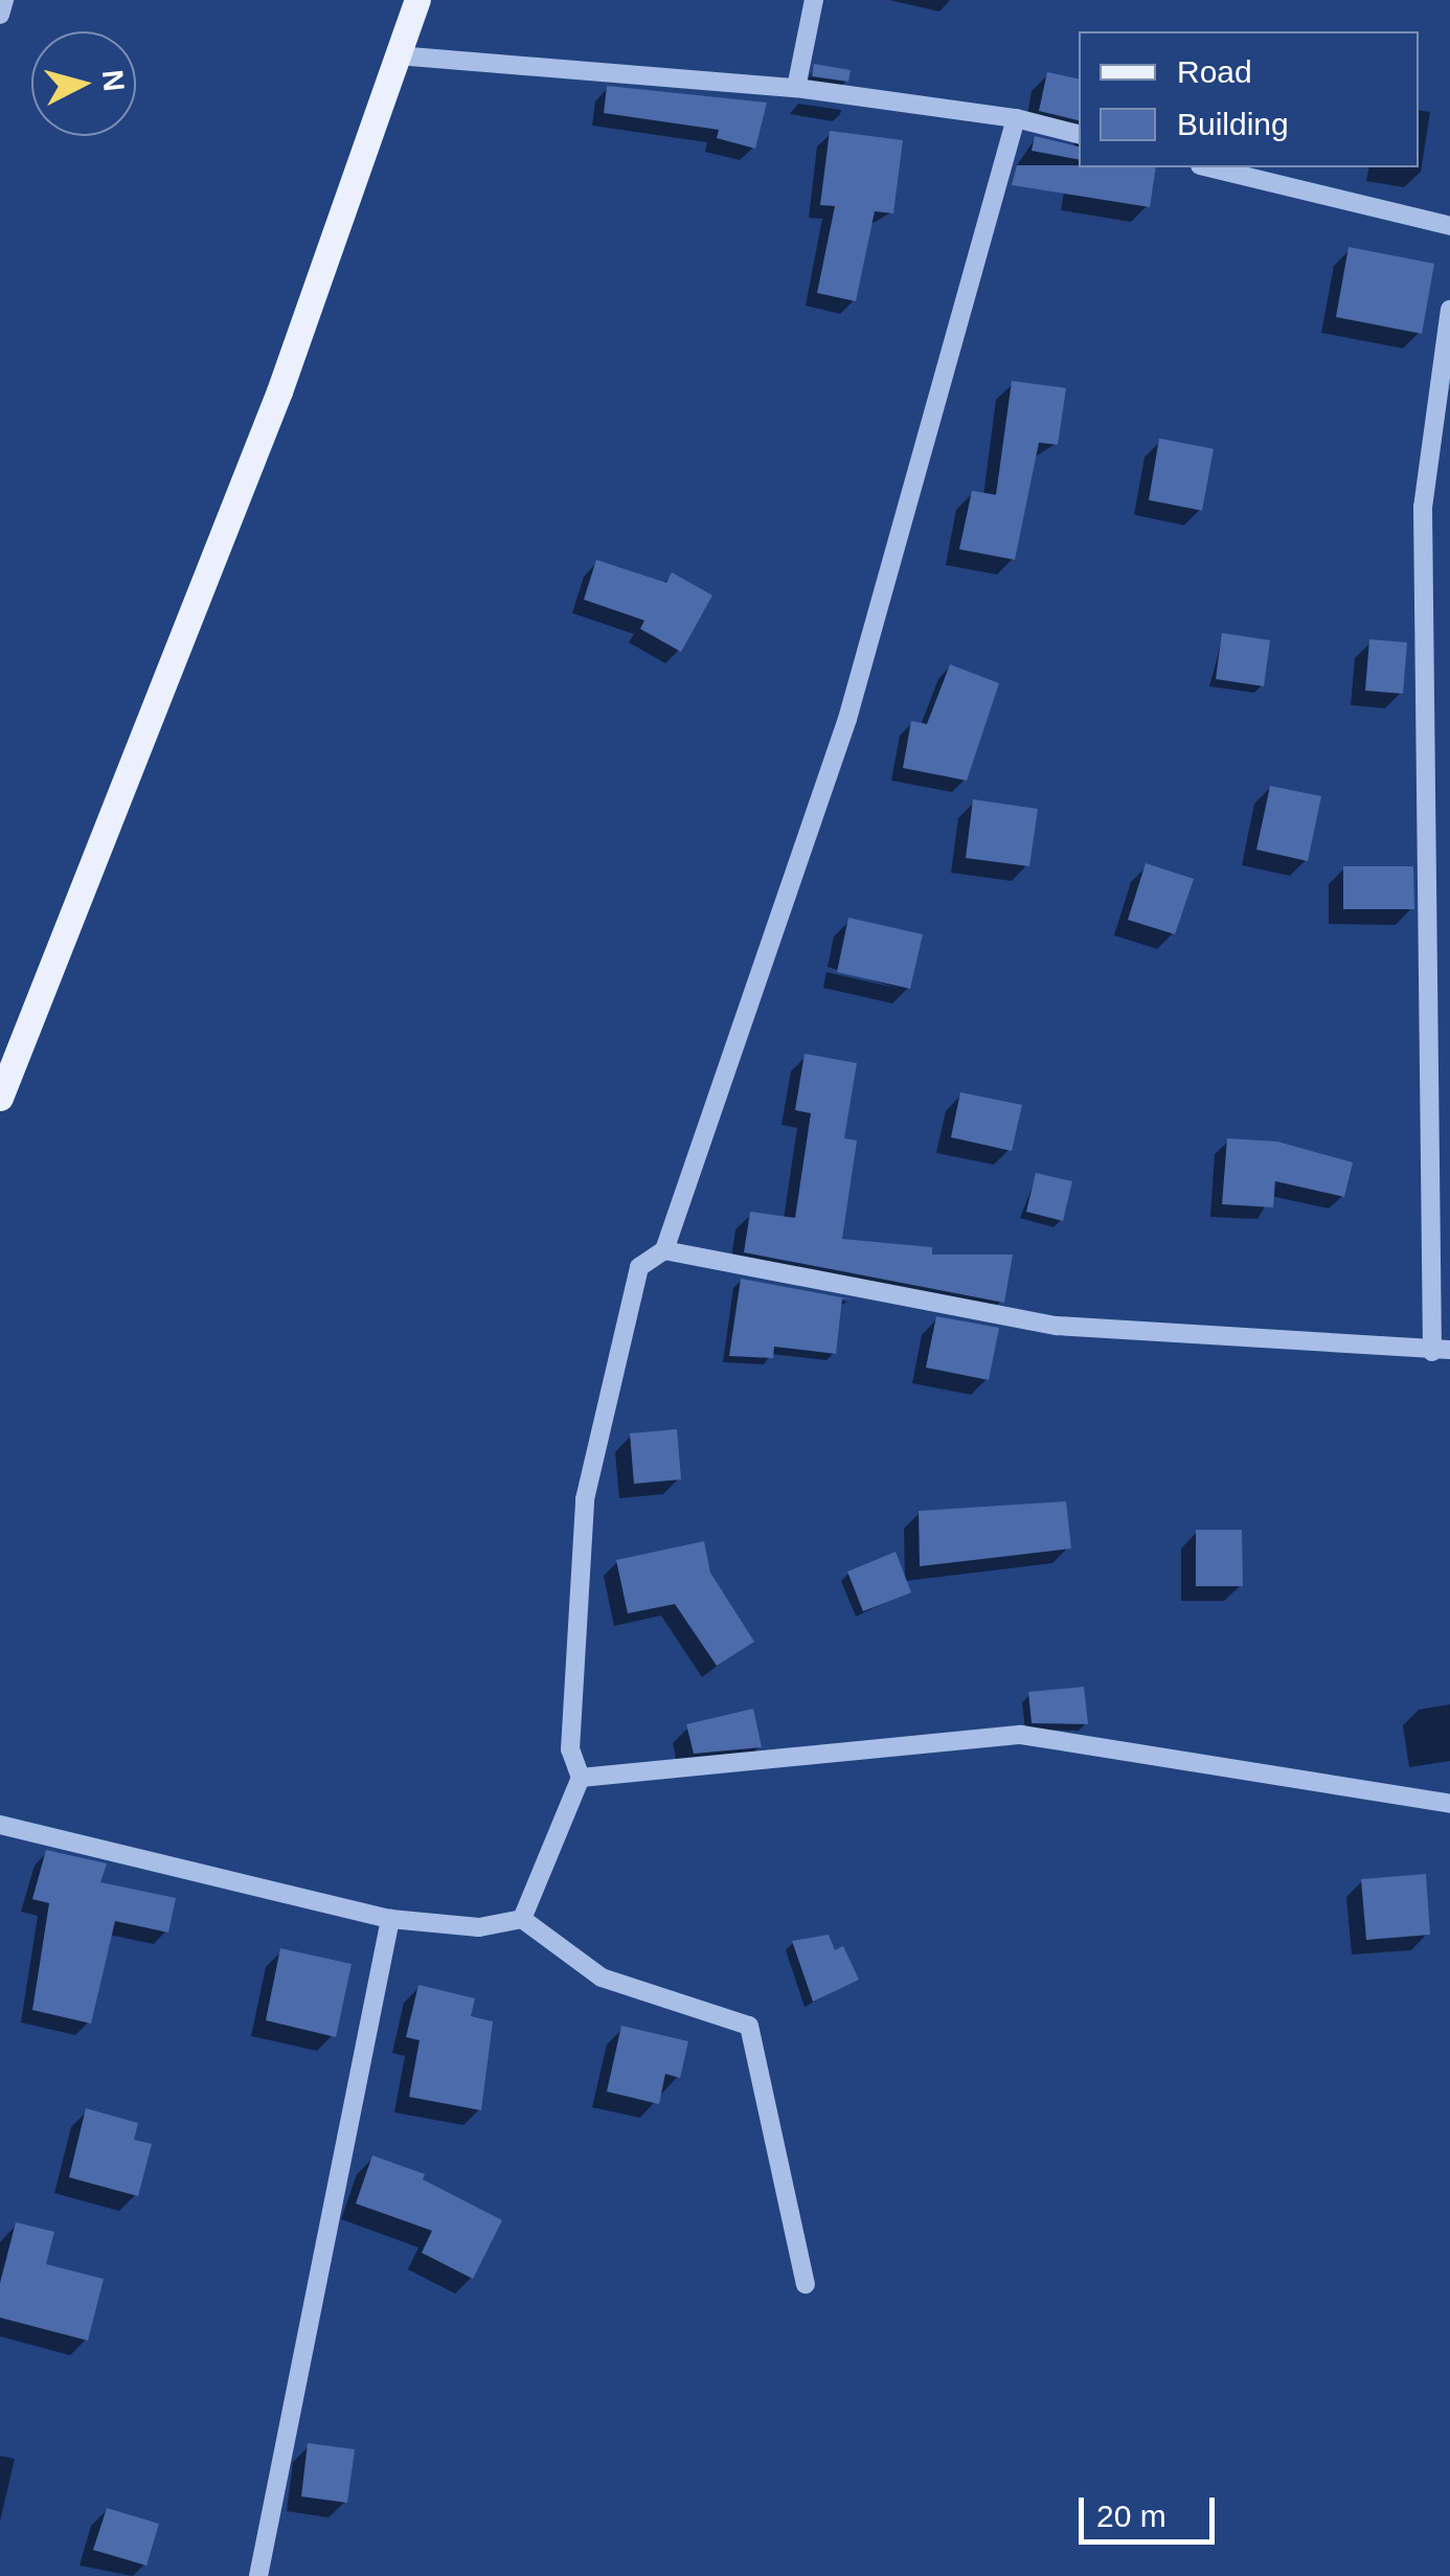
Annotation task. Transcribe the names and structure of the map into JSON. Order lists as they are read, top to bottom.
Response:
{
  "legend": ["Road", "Building"],
  "scale_bar": "20 m",
  "north": "right"
}
